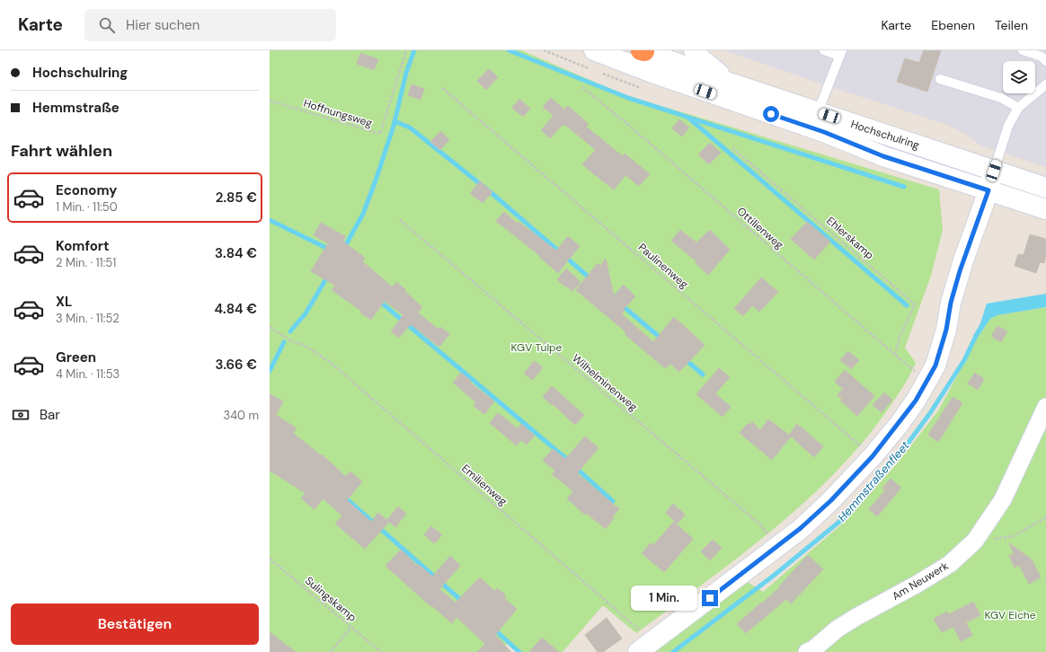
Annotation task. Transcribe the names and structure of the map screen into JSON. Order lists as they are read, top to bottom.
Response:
{
  "streets": {
    "street": ["Hochschulring", "Am Neuwerk"],
    "path": [
      "Hoffnungsweg",
      "Ottilienweg",
      "Ehlerskamp",
      "Paulinenweg",
      "Wilhelminenweg",
      "Emilienweg",
      "Sulingskamp"
    ]
  },
  "crossings": [
    ["Ottilienweg", "Ehlerskamp"]
  ],
  "water": ["Hemmstraßenfleet"],
  "parks": ["KGV Tulpe", "KGV Eiche"],
  "page": {
    "header": "Karte",
    "search": "Hier suchen",
    "nav": ["Karte", "Ebenen", "Teilen"],
    "banner": ["Hochschulring", "Hemmstraße"],
    "heading": "Fahrt wählen",
    "list": [
      {
        "name": "Economy",
        "note": "1 Min. · 11:50",
        "value": "2.85 €"
      },
      {
        "name": "Komfort",
        "note": "2 Min. · 11:51",
        "value": "3.84 €"
      },
      {
        "name": "XL",
        "note": "3 Min. · 11:52",
        "value": "4.84 €"
      },
      {
        "name": "Green",
        "note": "4 Min. · 11:53",
        "value": "3.66 €"
      }
    ],
    "pay": ["Bar", "340 m"],
    "bubble": "1 Min.",
    "buttons": "Bestätigen"
  }
}
